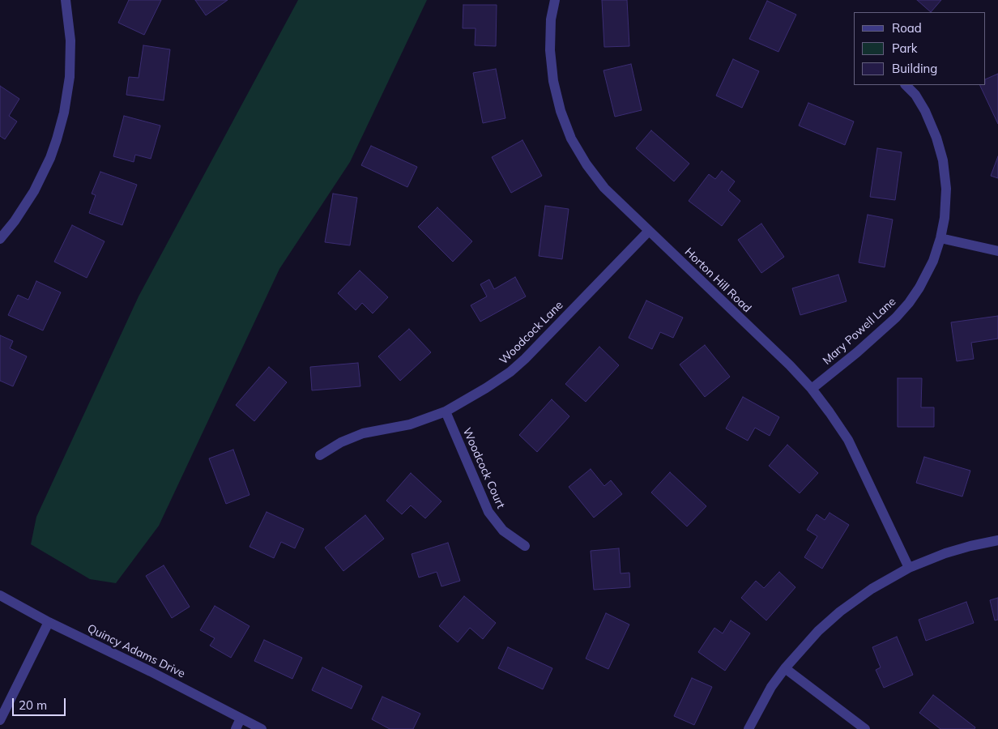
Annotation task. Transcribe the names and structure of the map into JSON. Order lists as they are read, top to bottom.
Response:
{
  "streets": {
    "street": [
      "Horton Hill Road",
      "Mary Powell Lane",
      "Woodcock Lane",
      "Woodcock Court",
      "Quincy Adams Drive"
    ]
  },
  "crossings": [
    ["Horton Hill Road", "Mary Powell Lane"],
    ["Horton Hill Road", "Woodcock Lane"],
    ["Woodcock Lane", "Woodcock Court"]
  ],
  "legend": ["Road", "Park", "Building"],
  "scale_bar": "20 m"
}
